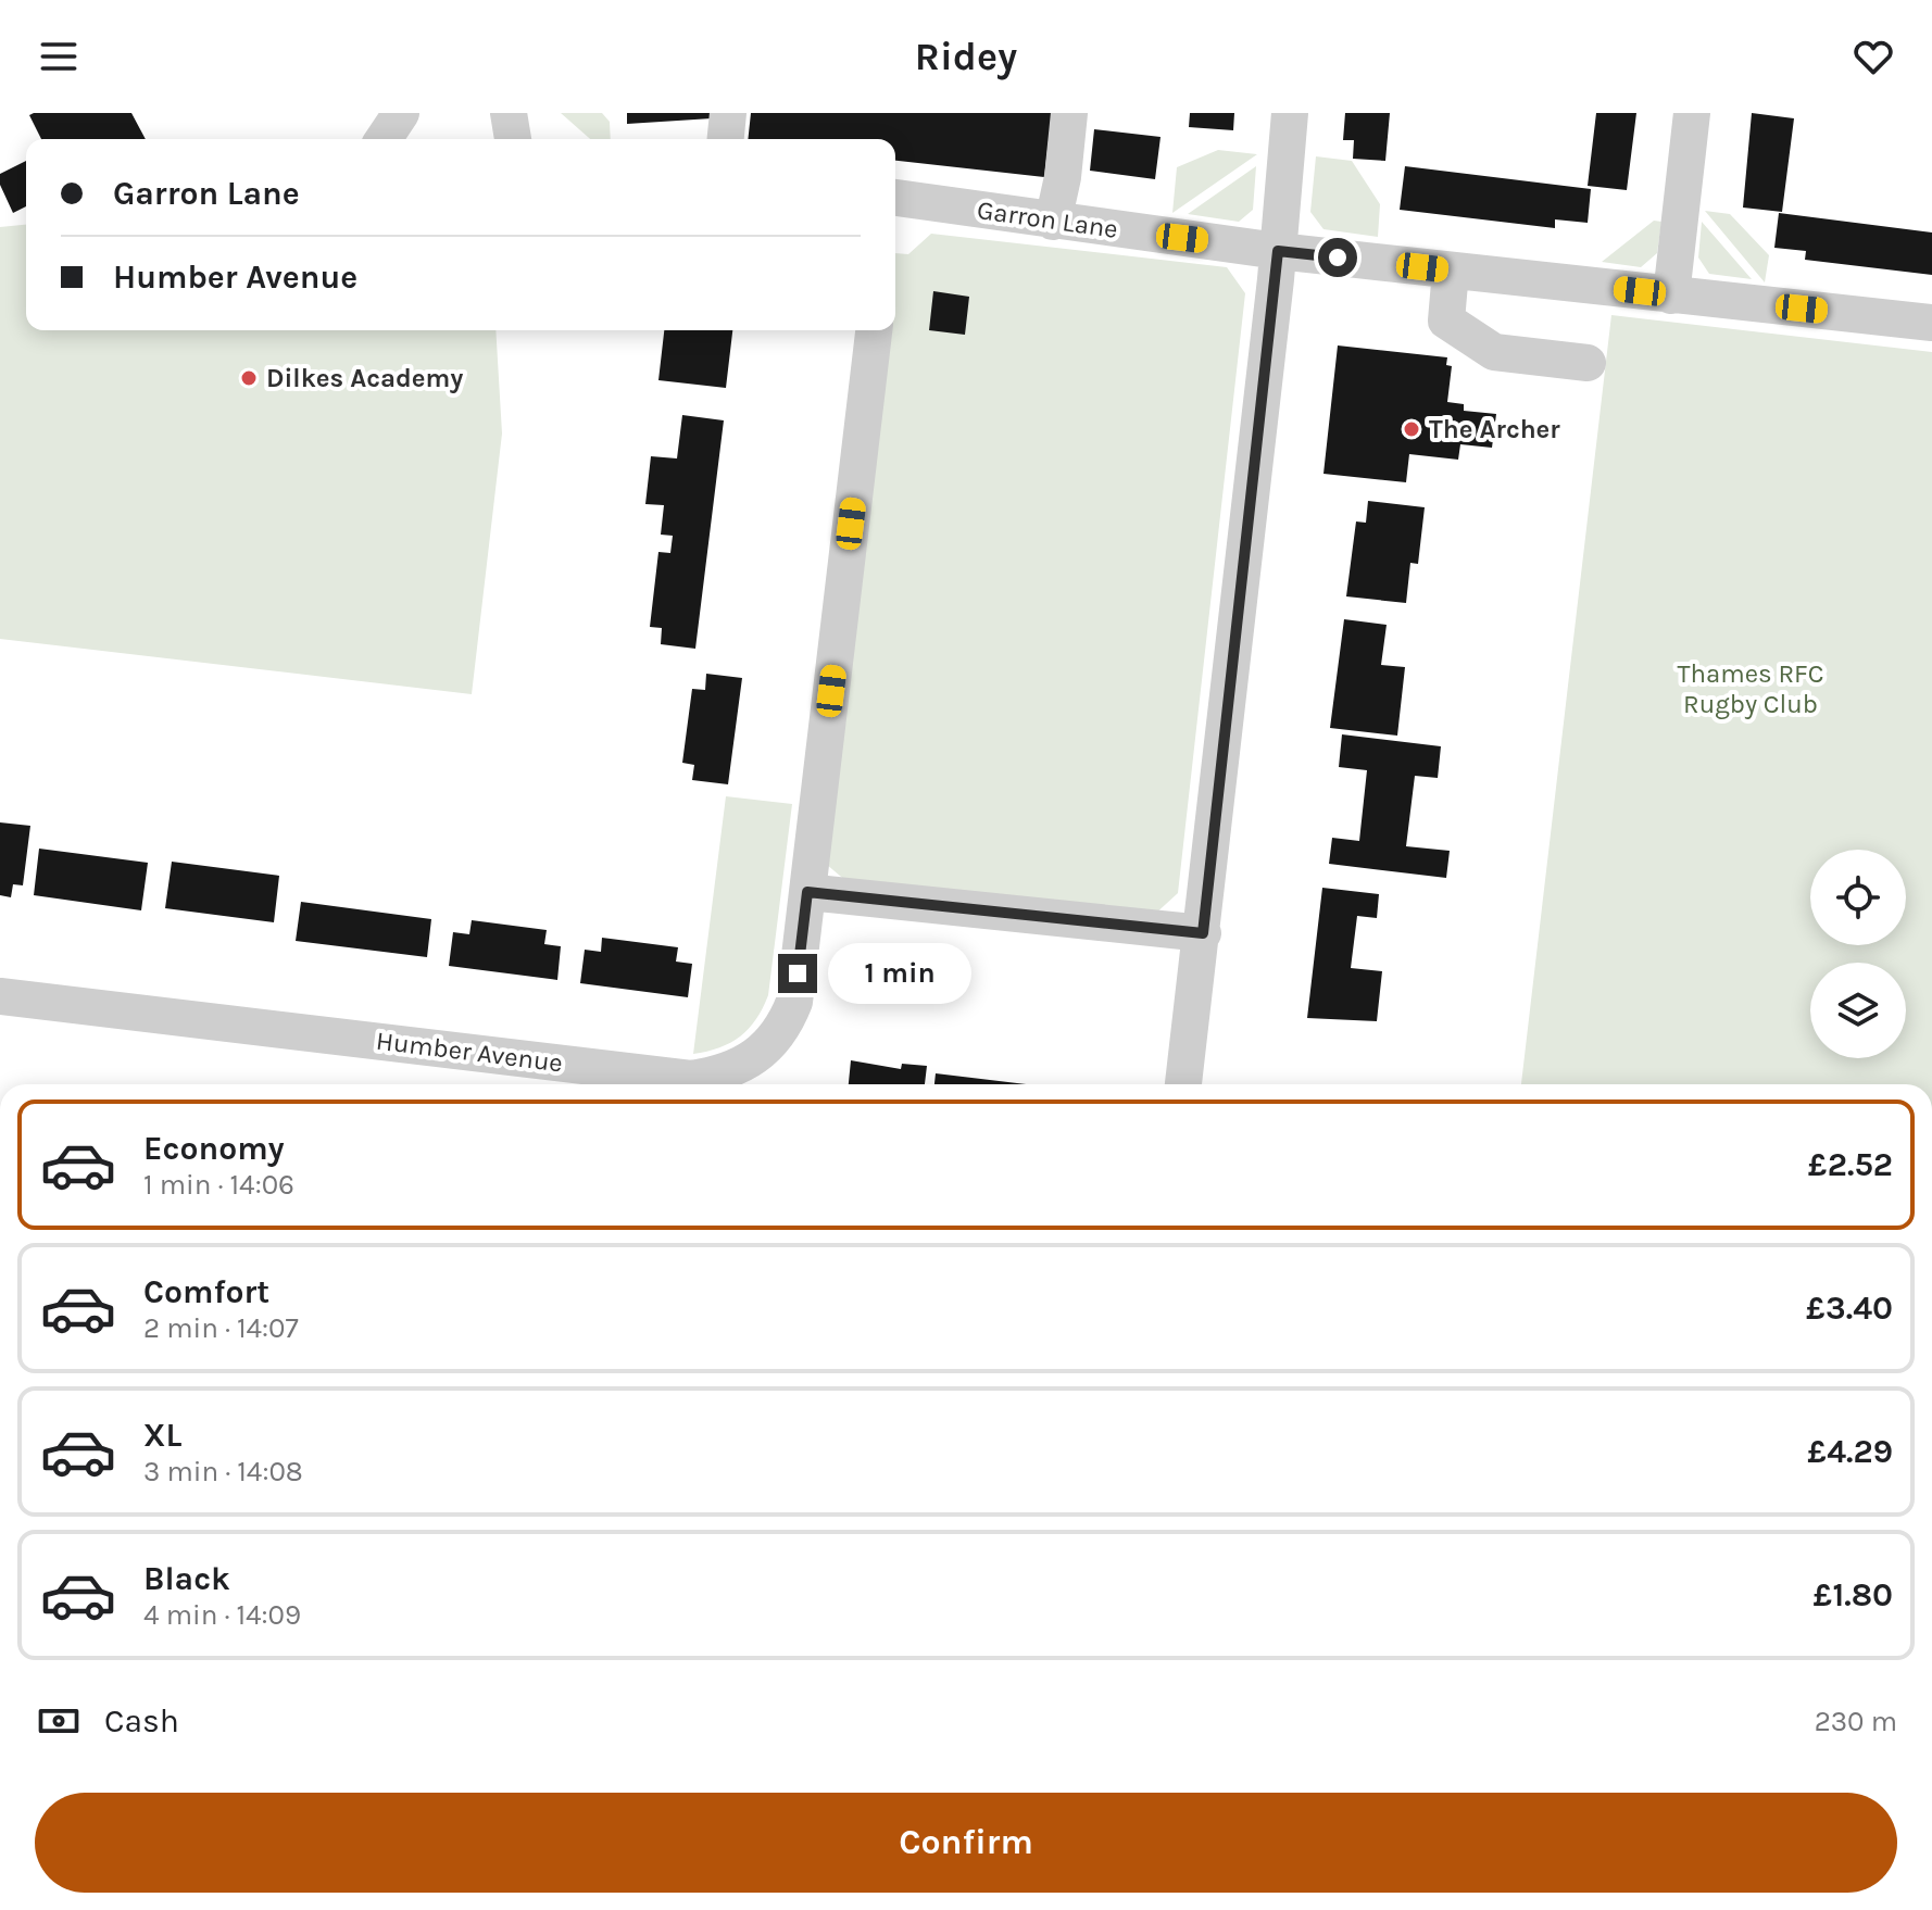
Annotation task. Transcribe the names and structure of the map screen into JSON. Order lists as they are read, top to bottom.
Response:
{
  "streets": {
    "street": ["Garron Lane", "Humber Avenue"]
  },
  "parks": ["Thames RFC Rugby Club"],
  "places": ["Dilkes Academy", "The Archer"],
  "page": {
    "header": "Ridey",
    "banner": ["Garron Lane", "Humber Avenue"],
    "bubble": "1 min",
    "list": [
      {
        "name": "Economy",
        "note": "1 min · 14:06",
        "value": "£2.52"
      },
      {
        "name": "Comfort",
        "note": "2 min · 14:07",
        "value": "£3.40"
      },
      {
        "name": "XL",
        "note": "3 min · 14:08",
        "value": "£4.29"
      },
      {
        "name": "Black",
        "note": "4 min · 14:09",
        "value": "£1.80"
      }
    ],
    "pay": ["Cash", "230 m"],
    "buttons": "Confirm"
  }
}
